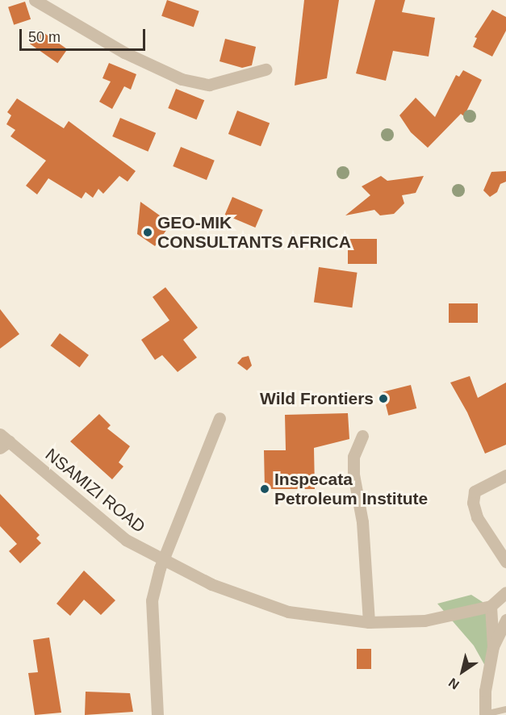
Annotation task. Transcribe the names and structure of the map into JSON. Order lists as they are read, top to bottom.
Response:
{
  "streets": {
    "street": ["NSAMIZI ROAD"]
  },
  "places": ["GEO-MIK CONSULTANTS AFRICA", "Wild Frontiers", "Inspecata Petroleum Institute"],
  "scale_bar": "50 m",
  "north": "bottom left"
}
